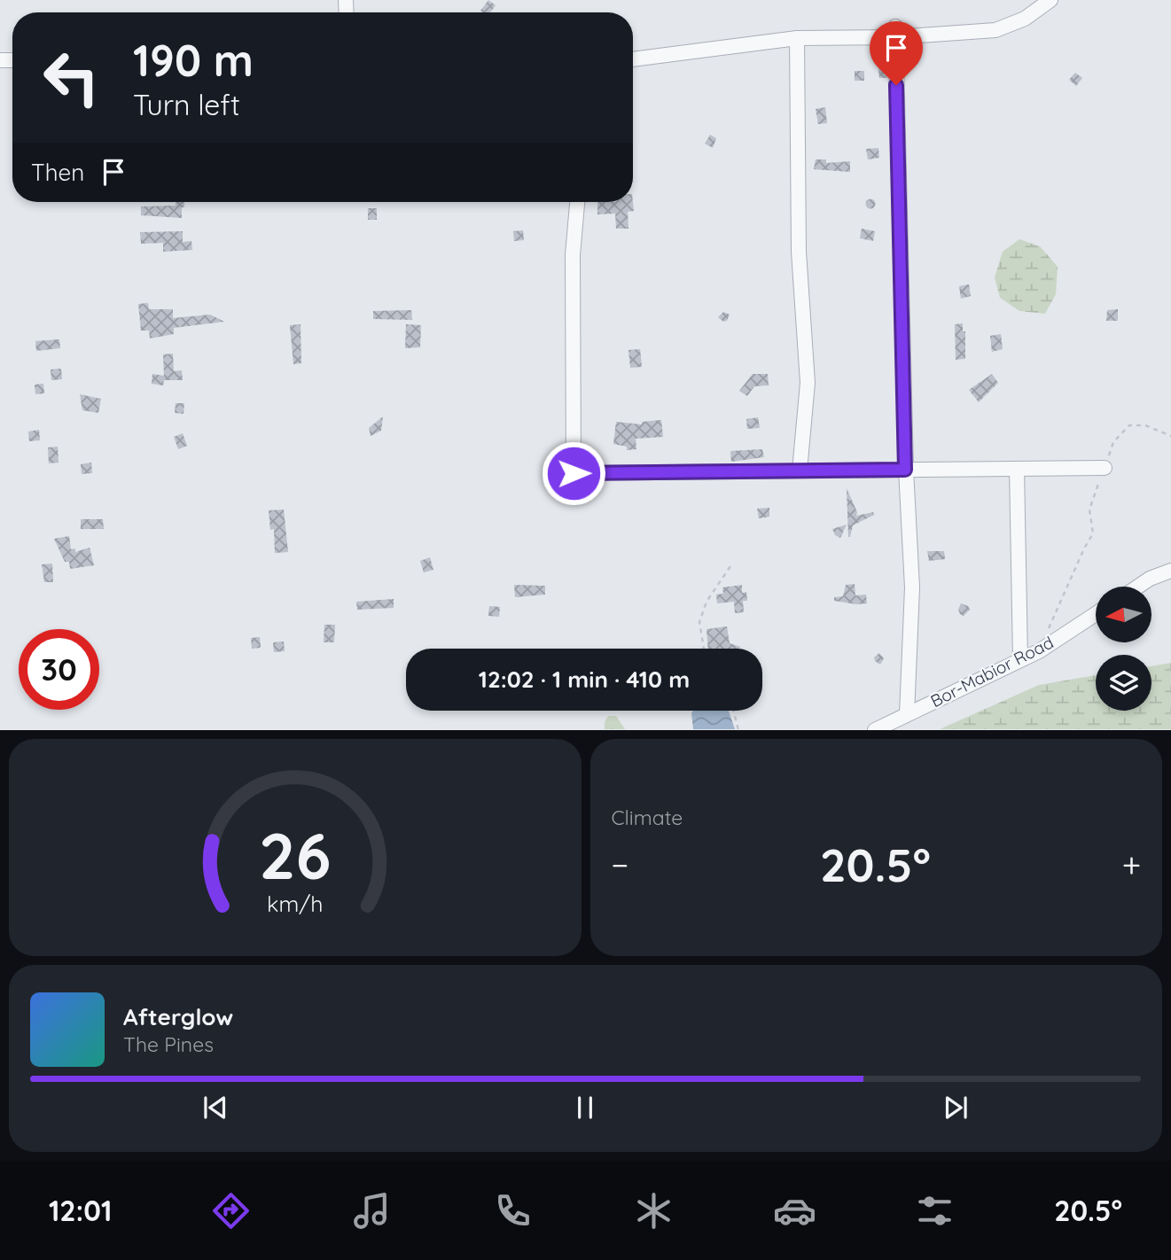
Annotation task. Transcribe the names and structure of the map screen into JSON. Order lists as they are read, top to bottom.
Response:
{
  "streets": {
    "street": ["Bor-Mabior Road"]
  },
  "north": "left",
  "page": {
    "turn": ["190 m", "Turn left"],
    "then": "Then",
    "limit": "30",
    "trip": "12:02 · 1 min · 410 m",
    "tile": "Climate",
    "heat": ["−", "20.5°", "+"],
    "song": ["Afterglow", "The Pines"],
    "tabs": ["12:01", "20.5°"],
    "gauge": ["26", "km/h"]
  }
}
